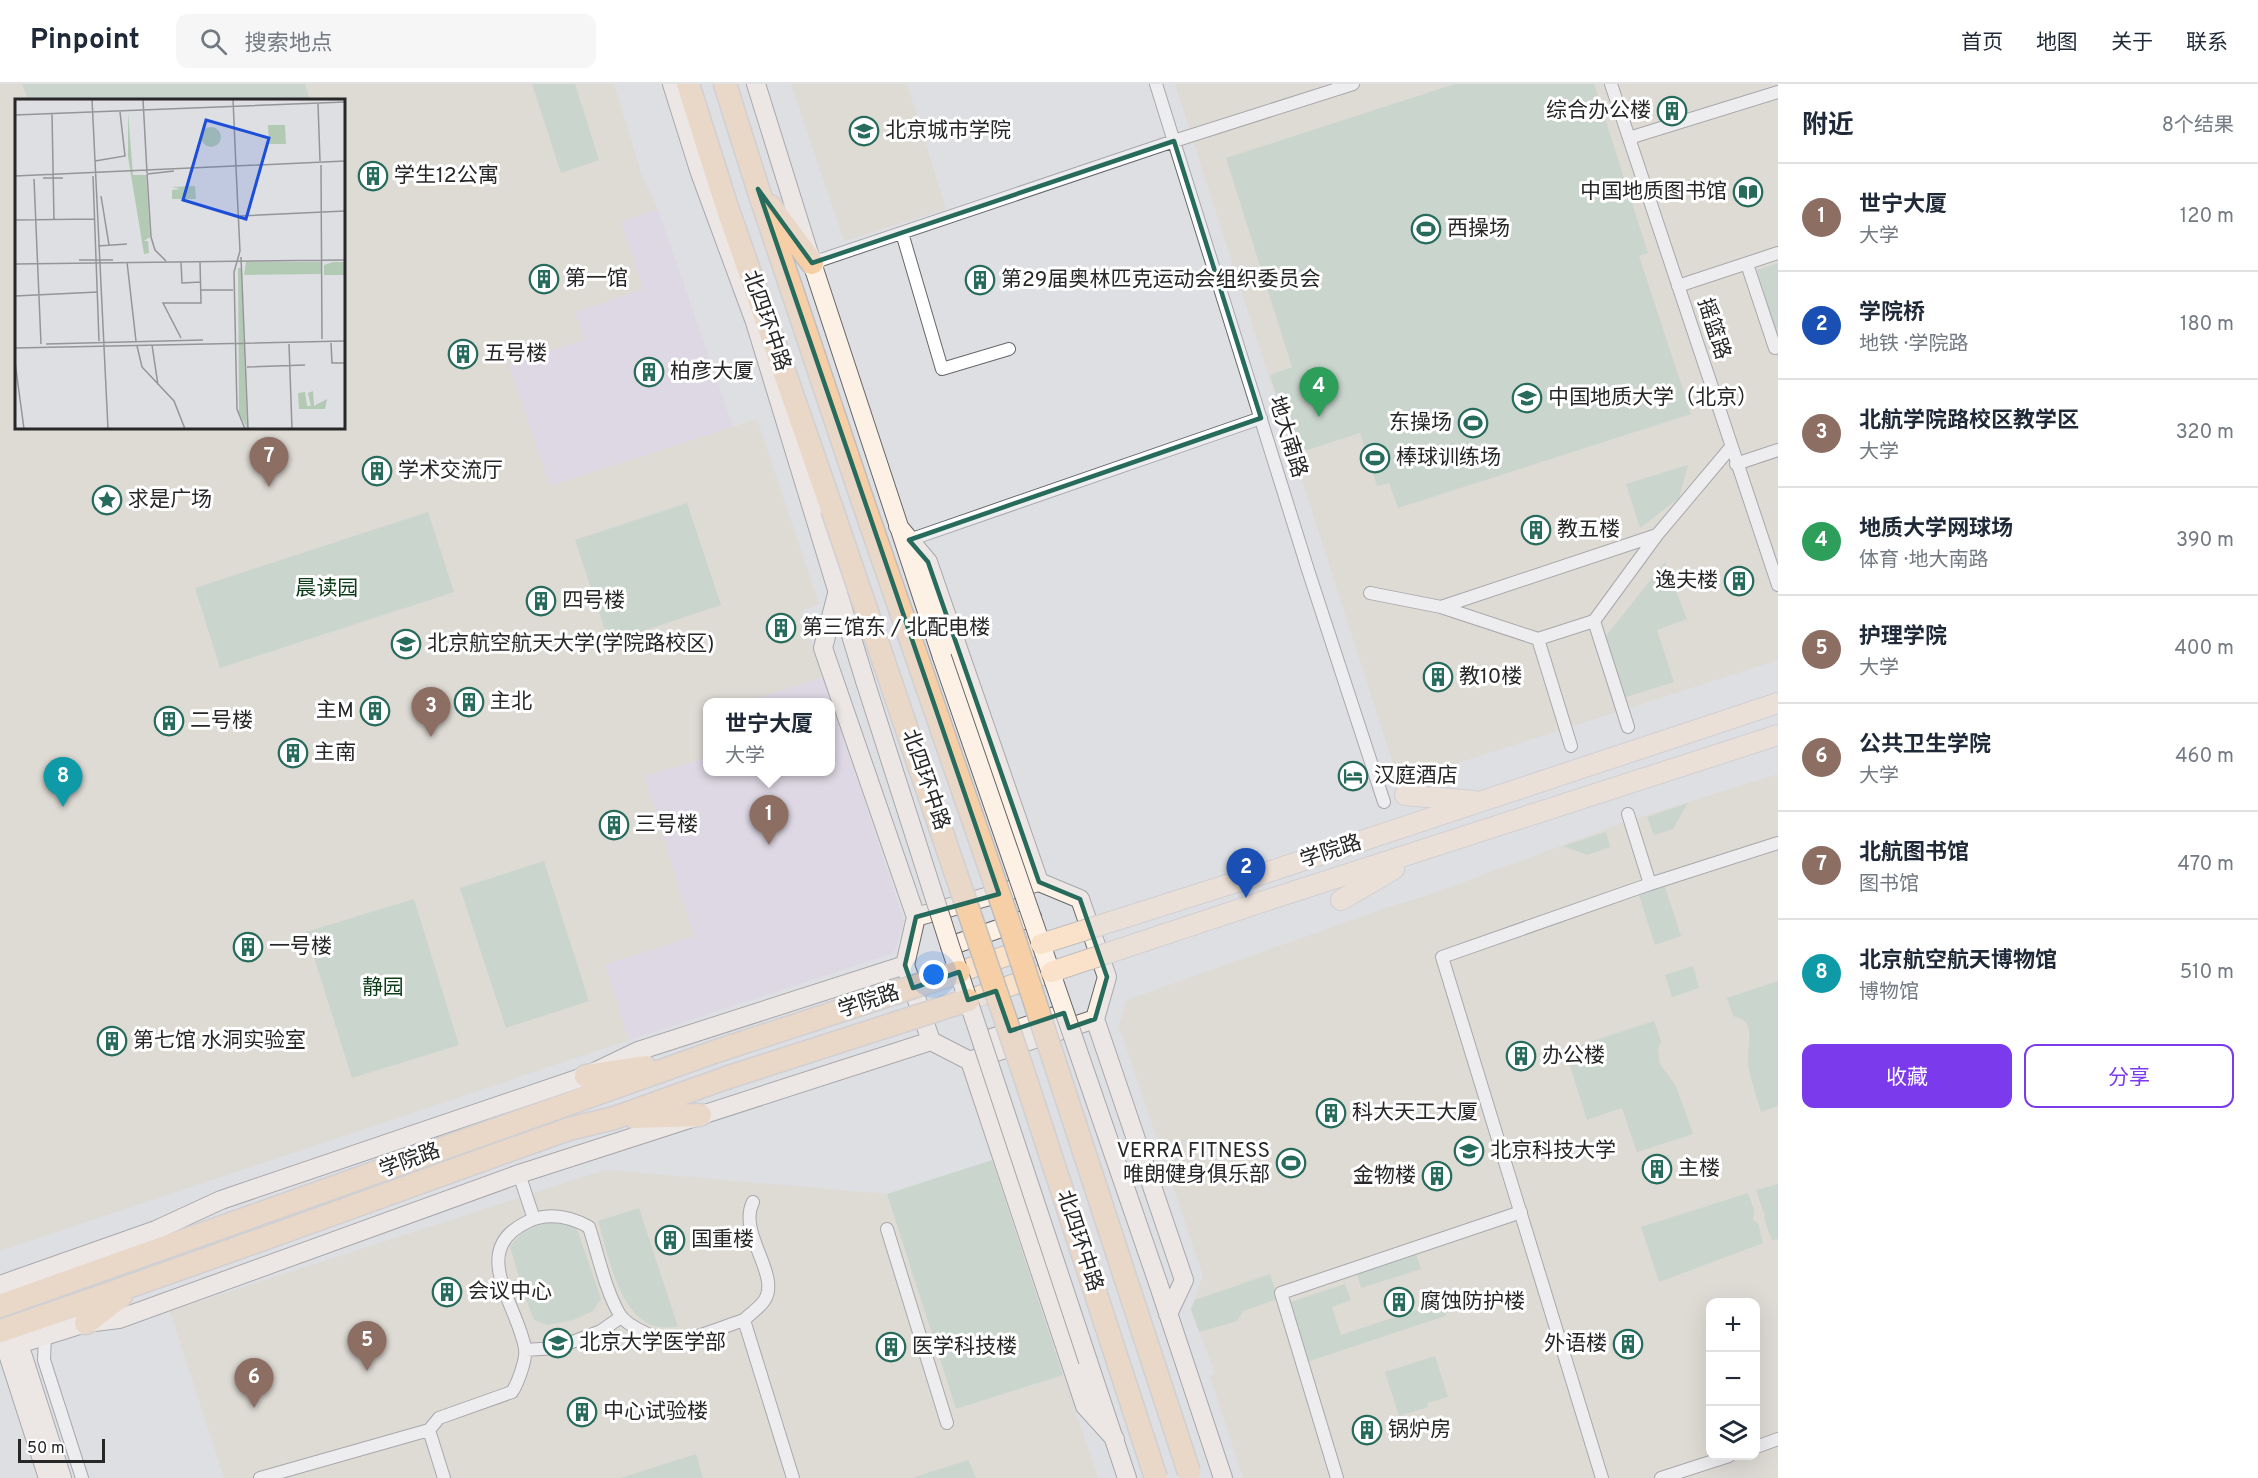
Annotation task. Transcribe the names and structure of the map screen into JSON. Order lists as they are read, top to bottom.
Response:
{
  "streets": {
    "highway": ["北四环中路", "学院路"],
    "street": ["摇篮路", "地大南路"]
  },
  "crossings": [
    ["北四环中路", "学院路"]
  ],
  "parks": ["晨读园", "静园"],
  "places": {
    "building": [
      "综合办公楼",
      "学生12公寓",
      "第一馆",
      "第29届奥林匹克运动会组织委员会",
      "五号楼",
      "柏彦大厦",
      "学术交流厅",
      "教五楼",
      "逸夫楼",
      "四号楼",
      "第三馆东 / 北配电楼",
      "教10楼",
      "主北",
      "主M",
      "二号楼",
      "主南",
      "三号楼",
      "一号楼",
      "第七馆 水洞实验室",
      "办公楼",
      "科大天工大厦",
      "主楼",
      "金物楼",
      "国重楼",
      "会议中心",
      "腐蚀防护楼",
      "外语楼",
      "医学科技楼",
      "中心试验楼",
      "锅炉房"
    ],
    "school or university": [
      "北京城市学院",
      "中国地质大学（北京）",
      "北京航空航天大学(学院路校区)",
      "北京科技大学",
      "北京大学医学部"
    ],
    "library": ["中国地质图书馆"],
    "sports": [
      "西操场",
      "东操场",
      "棒球训练场",
      "VERRA FITNESS 唯朗健身俱乐部"
    ],
    "place": ["求是广场"],
    "hotel": ["汉庭酒店"]
  },
  "scale_bar": "50 m",
  "page": {
    "header": "Pinpoint",
    "search": "搜索地点",
    "nav": [
      "首页",
      "地图",
      "关于",
      "联系"
    ],
    "heading": ["附近", "8个结果"],
    "list": [
      {
        "mark": "1",
        "name": "世宁大厦",
        "note": "大学",
        "value": "120 m"
      },
      {
        "mark": "2",
        "name": "学院桥",
        "note": "地铁 · 学院路",
        "value": "180 m"
      },
      {
        "mark": "3",
        "name": "北航学院路校区教学区",
        "note": "大学",
        "value": "320 m"
      },
      {
        "mark": "4",
        "name": "地质大学网球场",
        "note": "体育 · 地大南路",
        "value": "390 m"
      },
      {
        "mark": "5",
        "name": "护理学院",
        "note": "大学",
        "value": "400 m"
      },
      {
        "mark": "6",
        "name": "公共卫生学院",
        "note": "大学",
        "value": "460 m"
      },
      {
        "mark": "7",
        "name": "北航图书馆",
        "note": "图书馆",
        "value": "470 m"
      },
      {
        "mark": "8",
        "name": "北京航空航天博物馆",
        "note": "博物馆",
        "value": "510 m"
      }
    ],
    "pins": [
      "4",
      "7",
      "3",
      "8",
      "1",
      "2",
      "5",
      "6"
    ],
    "popup": ["世宁大厦", "大学"],
    "buttons": ["收藏", "分享"],
    "map_buttons": ["+", "−"],
    "scale": "50 m"
  }
}
